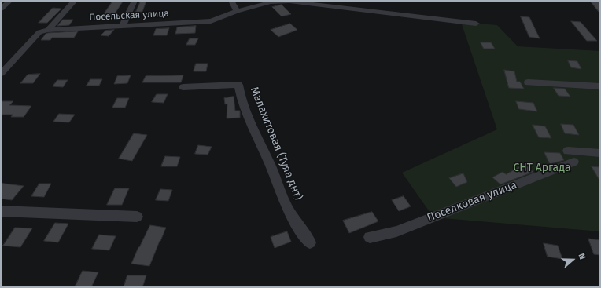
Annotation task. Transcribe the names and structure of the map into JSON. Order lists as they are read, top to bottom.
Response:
{
  "streets": {
    "street": ["Посельская улица", "Малахитовая (Туяа днт)", "Поселковая улица"]
  },
  "parks": ["СНТ Аргада"],
  "north": "right"
}
